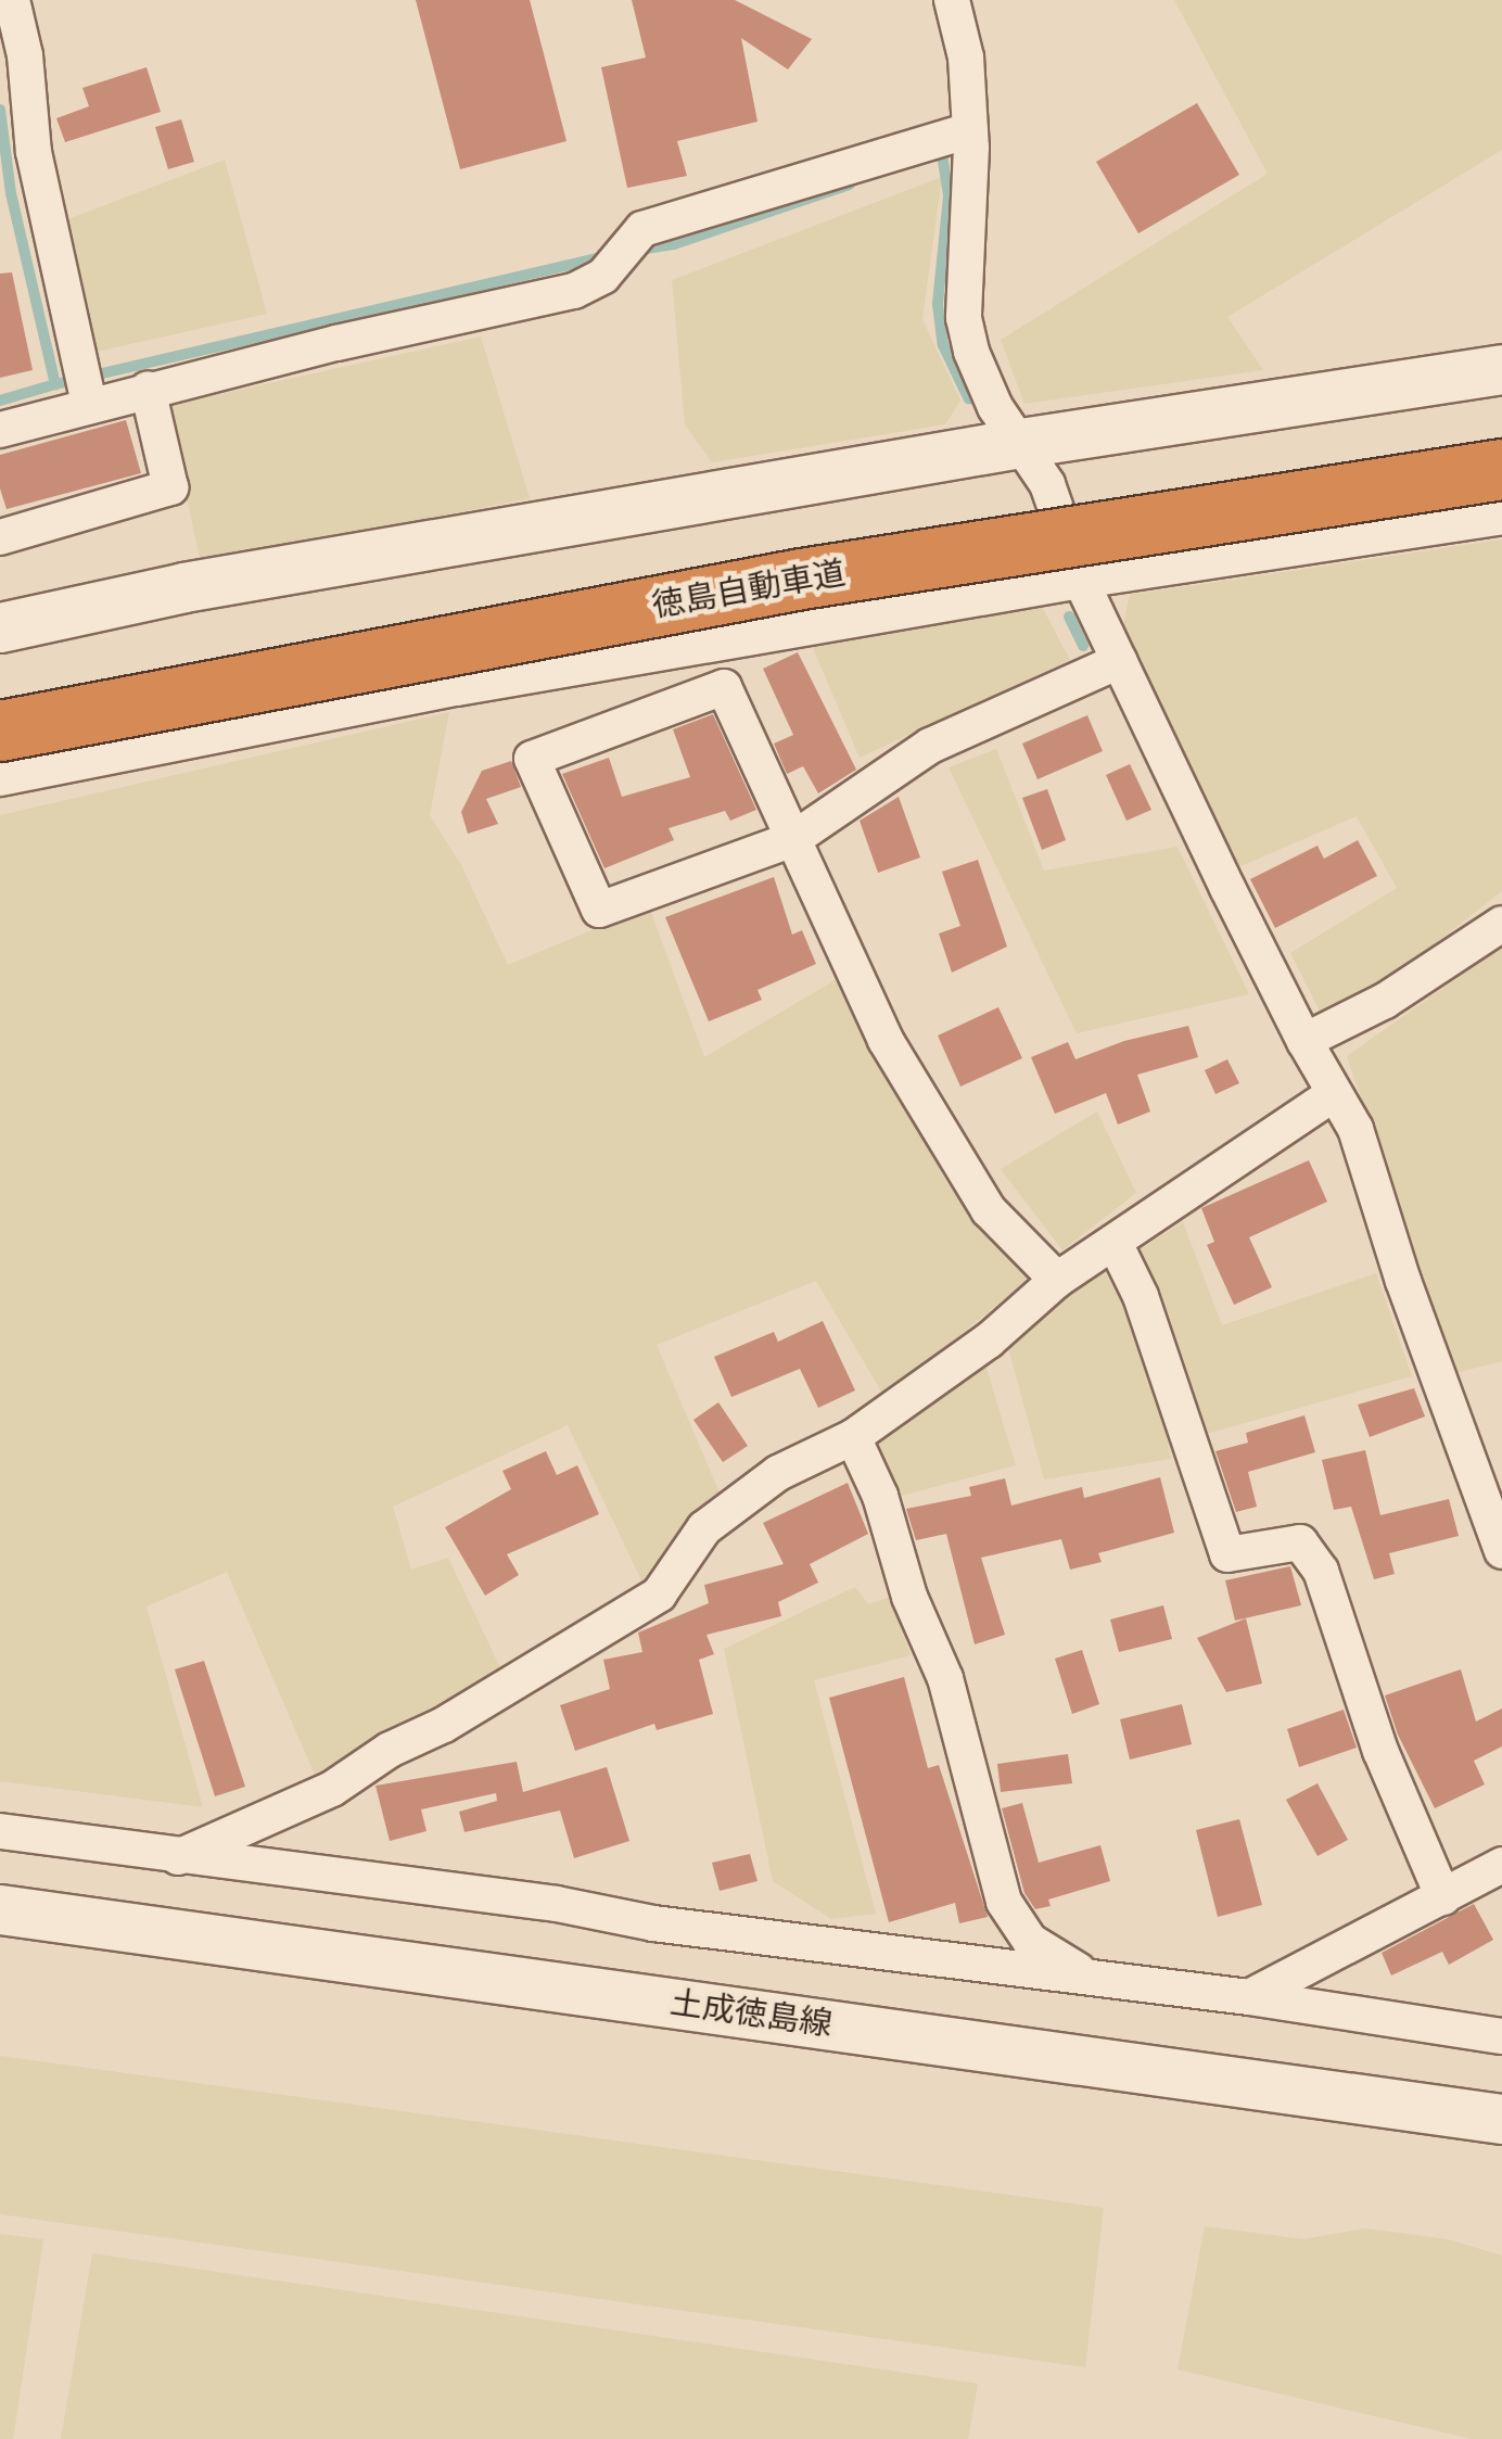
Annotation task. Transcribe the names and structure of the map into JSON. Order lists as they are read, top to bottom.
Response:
{
  "streets": {
    "highway": ["徳島自動車道"],
    "street": ["土成徳島線"]
  }
}
